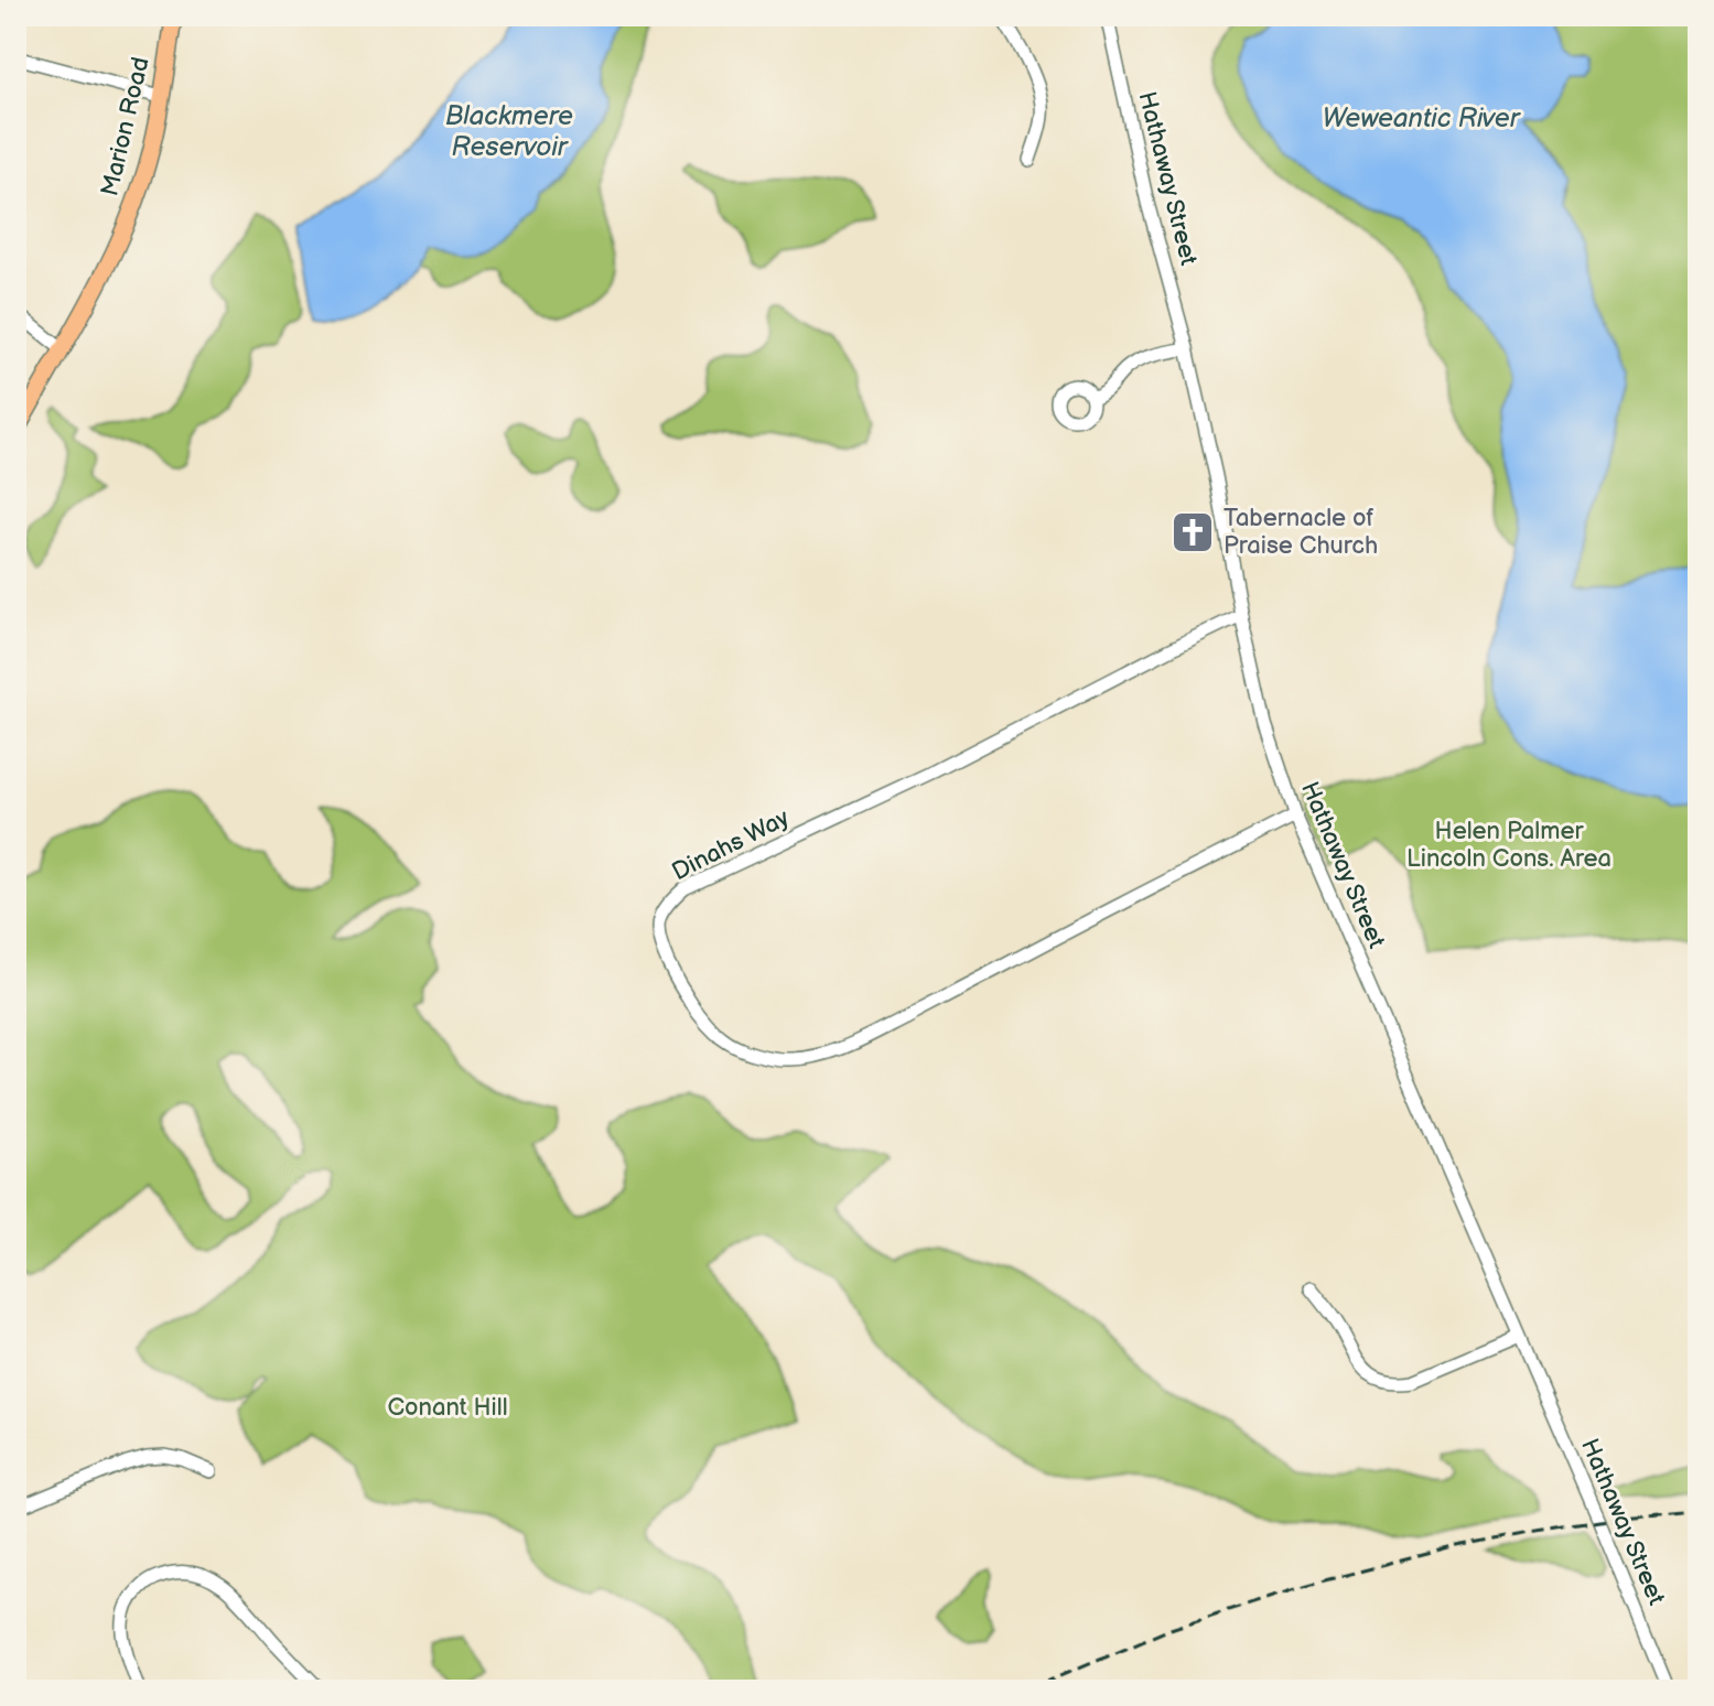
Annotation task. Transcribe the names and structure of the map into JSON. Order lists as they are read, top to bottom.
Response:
{
  "streets": {
    "main road": ["Marion Road"],
    "street": ["Hathaway Street", "Dinahs Way"]
  },
  "crossings": [
    ["Hathaway Street", "Dinahs Way"]
  ],
  "water": ["Blackmere Reservoir", "Weweantic River"],
  "parks": ["Helen Palmer Lincoln Cons. Area", "Conant Hill"],
  "places": {
    "church": ["Tabernacle of Praise Church"]
  }
}
